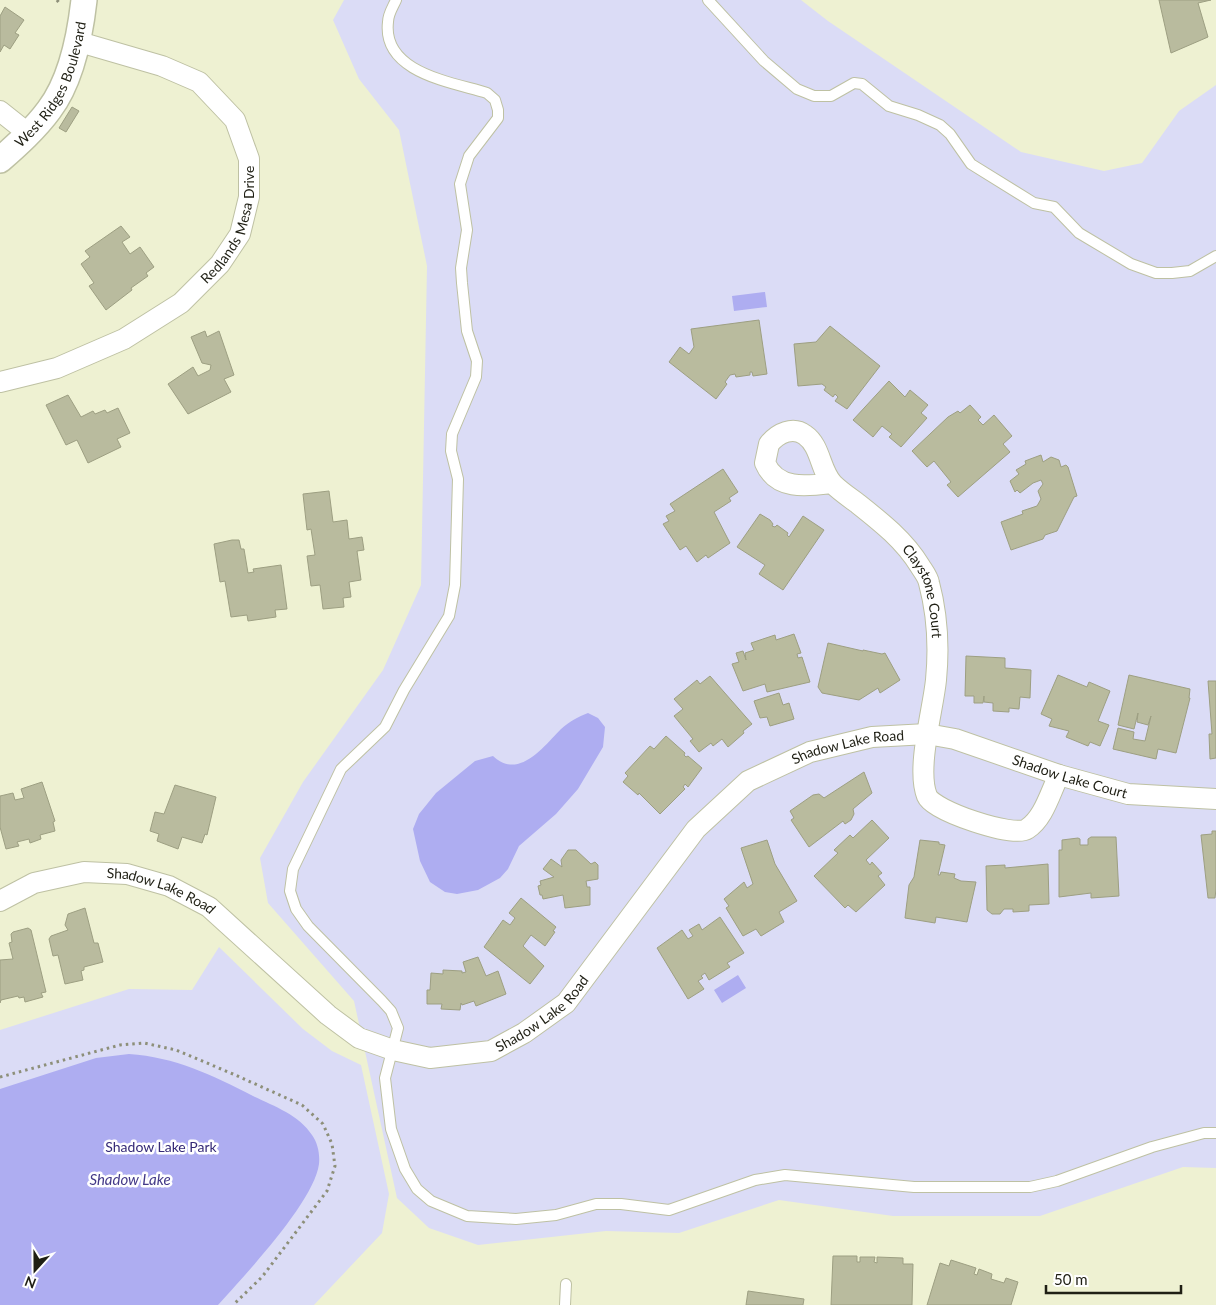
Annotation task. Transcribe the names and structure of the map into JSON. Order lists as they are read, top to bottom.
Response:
{
  "streets": {
    "street": [
      "West Ridges Boulevard",
      "Redlands Mesa Drive",
      "Claystone Court",
      "Shadow Lake Road",
      "Shadow Lake Court"
    ]
  },
  "crossings": [
    ["West Ridges Boulevard", "Redlands Mesa Drive"],
    ["Claystone Court", "Shadow Lake Road"],
    ["Claystone Court", "Shadow Lake Court"],
    ["Shadow Lake Road", "Shadow Lake Court"]
  ],
  "water": ["Shadow Lake"],
  "parks": ["Shadow Lake Park"],
  "scale_bar": "50 m",
  "north": "bottom"
}
